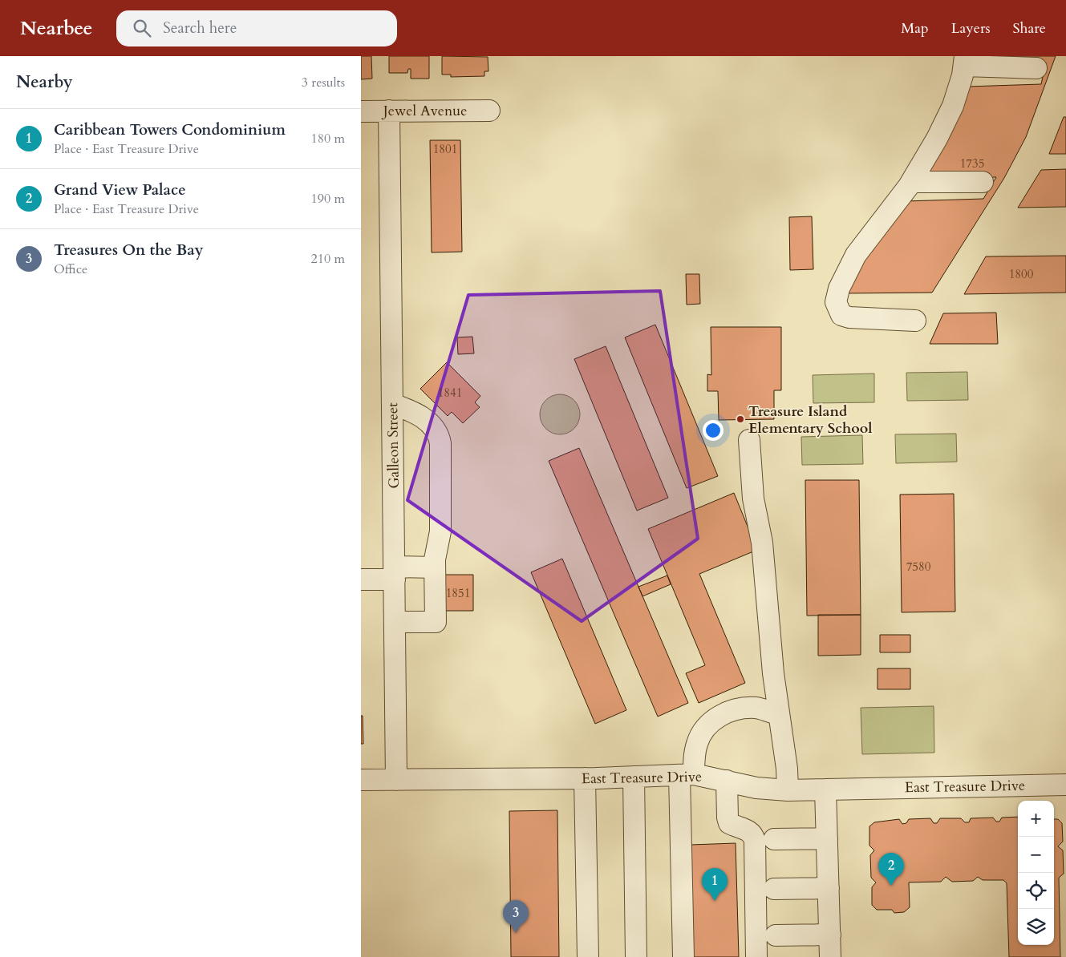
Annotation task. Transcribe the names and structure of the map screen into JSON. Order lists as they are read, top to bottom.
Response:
{
  "streets": {
    "street": ["Jewel Avenue", "Galleon Street", "East Treasure Drive"]
  },
  "crossings": [
    ["Jewel Avenue", "Galleon Street"],
    ["Galleon Street", "East Treasure Drive"]
  ],
  "places": ["Treasure Island Elementary School"],
  "house_numbers": [
    "1801",
    "1735",
    "1800",
    "1841",
    "7580",
    "1851"
  ],
  "page": {
    "header": "Nearbee",
    "search": "Search here",
    "nav": ["Map", "Layers", "Share"],
    "heading": ["Nearby", "3 results"],
    "list": [
      {
        "mark": "1",
        "name": "Caribbean Towers Condominium",
        "note": "Place · East Treasure Drive",
        "value": "180 m"
      },
      {
        "mark": "2",
        "name": "Grand View Palace",
        "note": "Place · East Treasure Drive",
        "value": "190 m"
      },
      {
        "mark": "3",
        "name": "Treasures On the Bay",
        "note": "Office",
        "value": "210 m"
      }
    ],
    "map_buttons": ["+", "−"],
    "pins": ["2", "1", "3"]
  }
}
